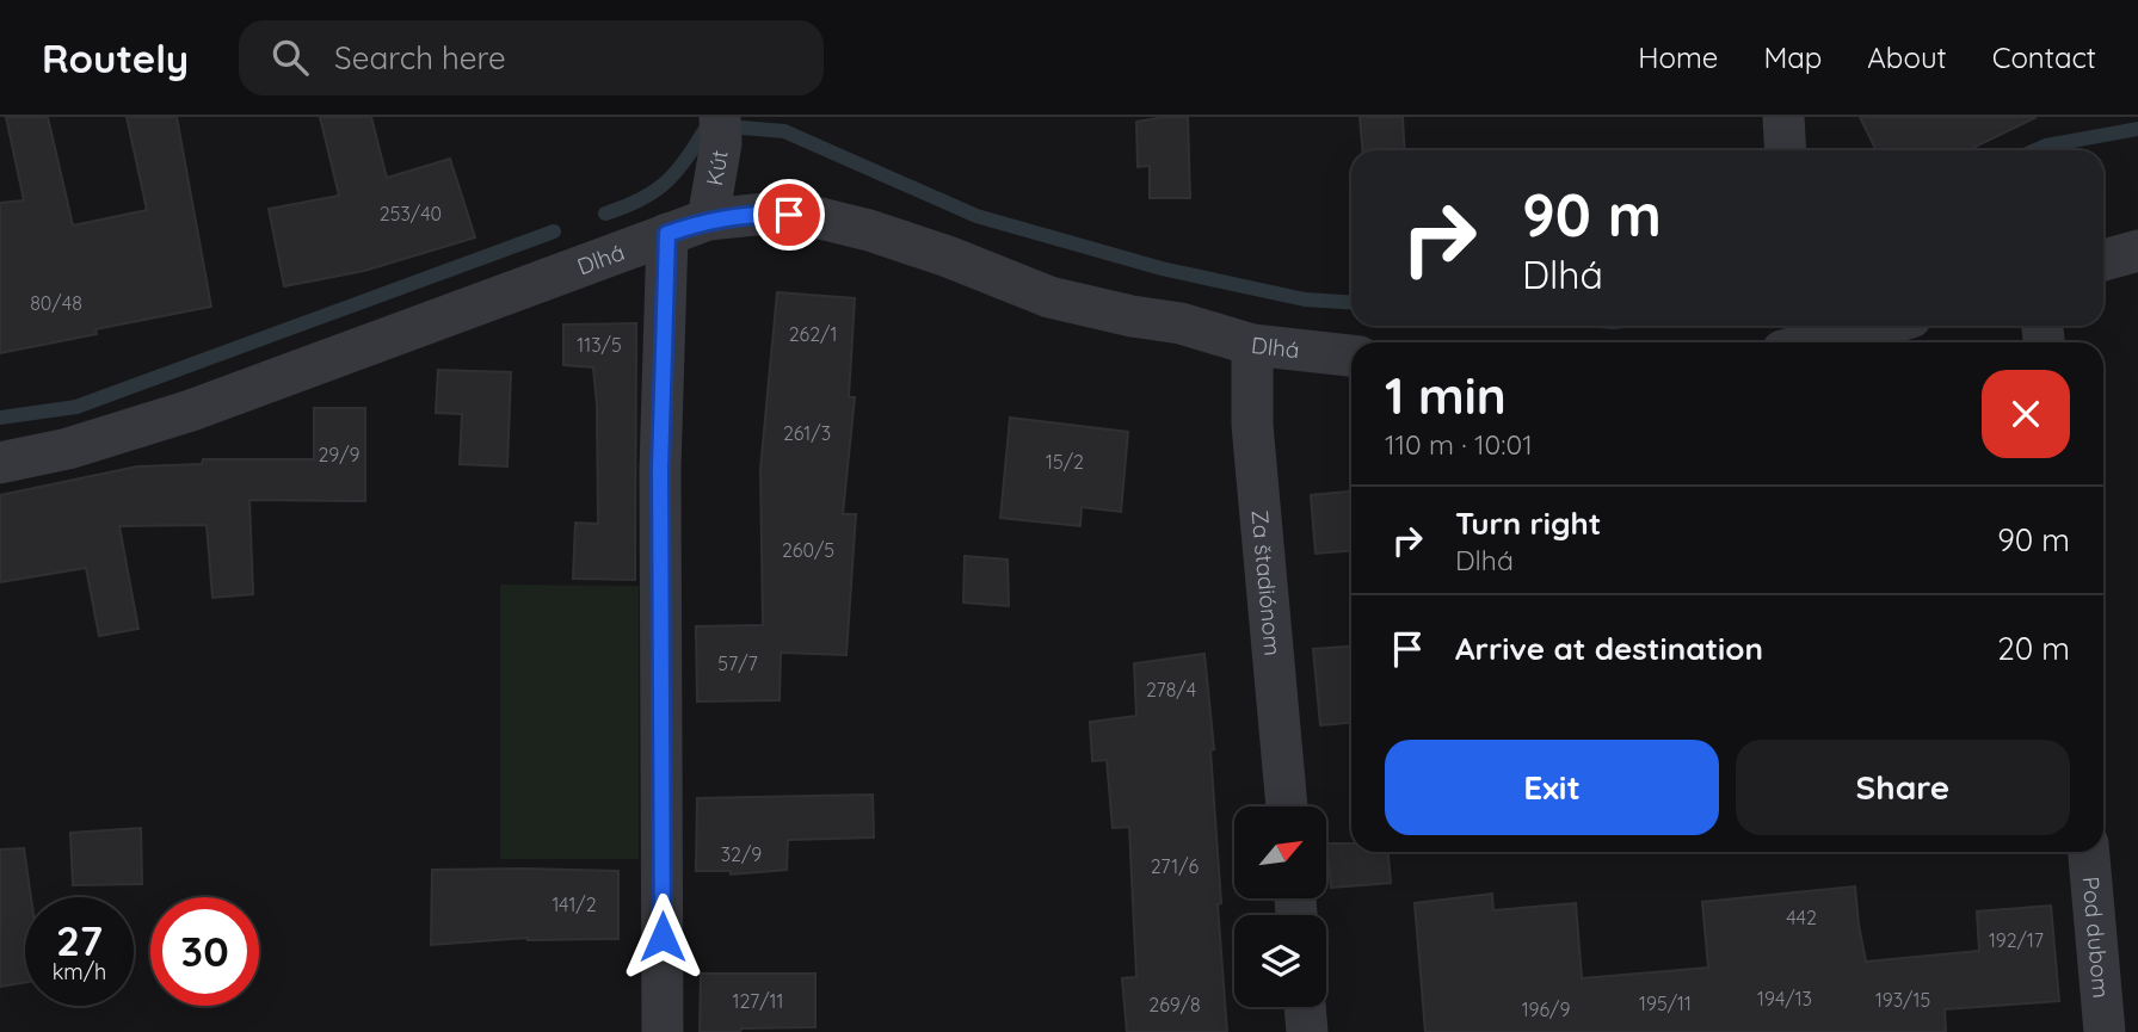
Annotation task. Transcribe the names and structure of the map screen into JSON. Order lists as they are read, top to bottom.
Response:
{
  "streets": {
    "street": [
      "Kút",
      "Dlhá",
      "Za štadiónom",
      "Pod dubom"
    ]
  },
  "crossings": [
    ["Kút", "Dlhá"],
    ["Dlhá", "Za štadiónom"]
  ],
  "house_numbers": [
    "253/40",
    "80/48",
    "262/1",
    "113/5",
    "261/3",
    "29/9",
    "15/2",
    "260/5",
    "57/7",
    "278/4",
    "32/9",
    "271/6",
    "141/2",
    "442",
    "192/17",
    "194/13",
    "193/15",
    "127/11",
    "195/11",
    "269/8",
    "196/9"
  ],
  "north": "top right",
  "page": {
    "header": "Routely",
    "search": "Search here",
    "nav": [
      "Home",
      "Map",
      "About",
      "Contact"
    ],
    "turn": ["90 m", "Dlhá"],
    "heading": ["1 min", "110 m · 10:01"],
    "list": [
      {
        "name": "Turn right",
        "note": "Dlhá",
        "value": "90 m"
      },
      {
        "name": "Arrive at destination",
        "value": "20 m"
      }
    ],
    "buttons": ["Exit", "Share"],
    "speed": "27 km/h",
    "limit": "30"
  }
}
